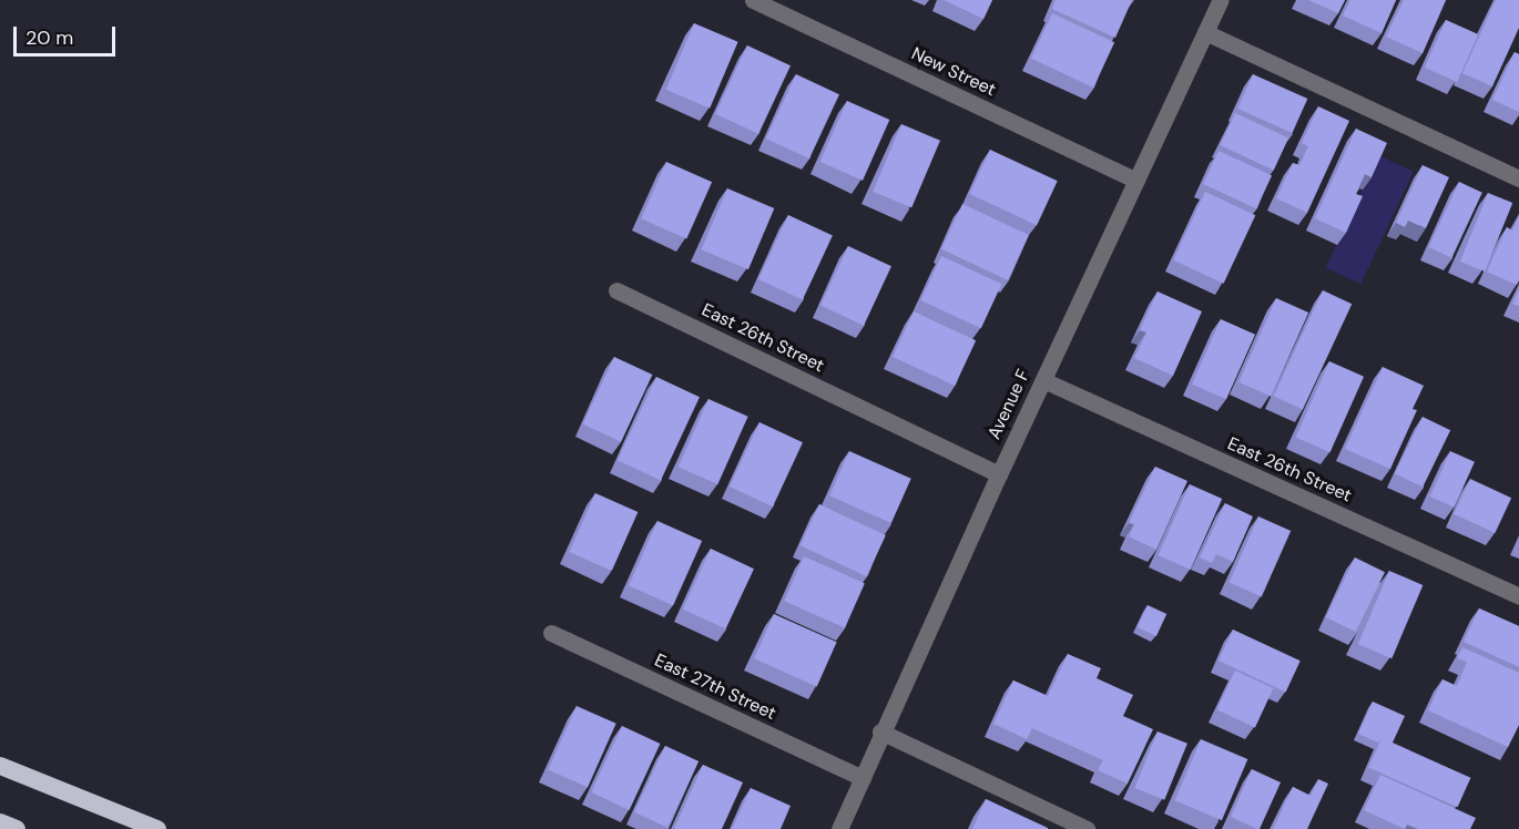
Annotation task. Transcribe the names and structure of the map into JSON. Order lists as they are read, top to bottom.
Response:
{
  "streets": {
    "street": [
      "New Street",
      "East 26th Street",
      "Avenue F",
      "East 27th Street"
    ]
  },
  "crossings": [
    ["New Street", "Avenue F"],
    ["East 26th Street", "Avenue F"],
    ["Avenue F", "East 27th Street"]
  ],
  "scale_bar": "20 m"
}
